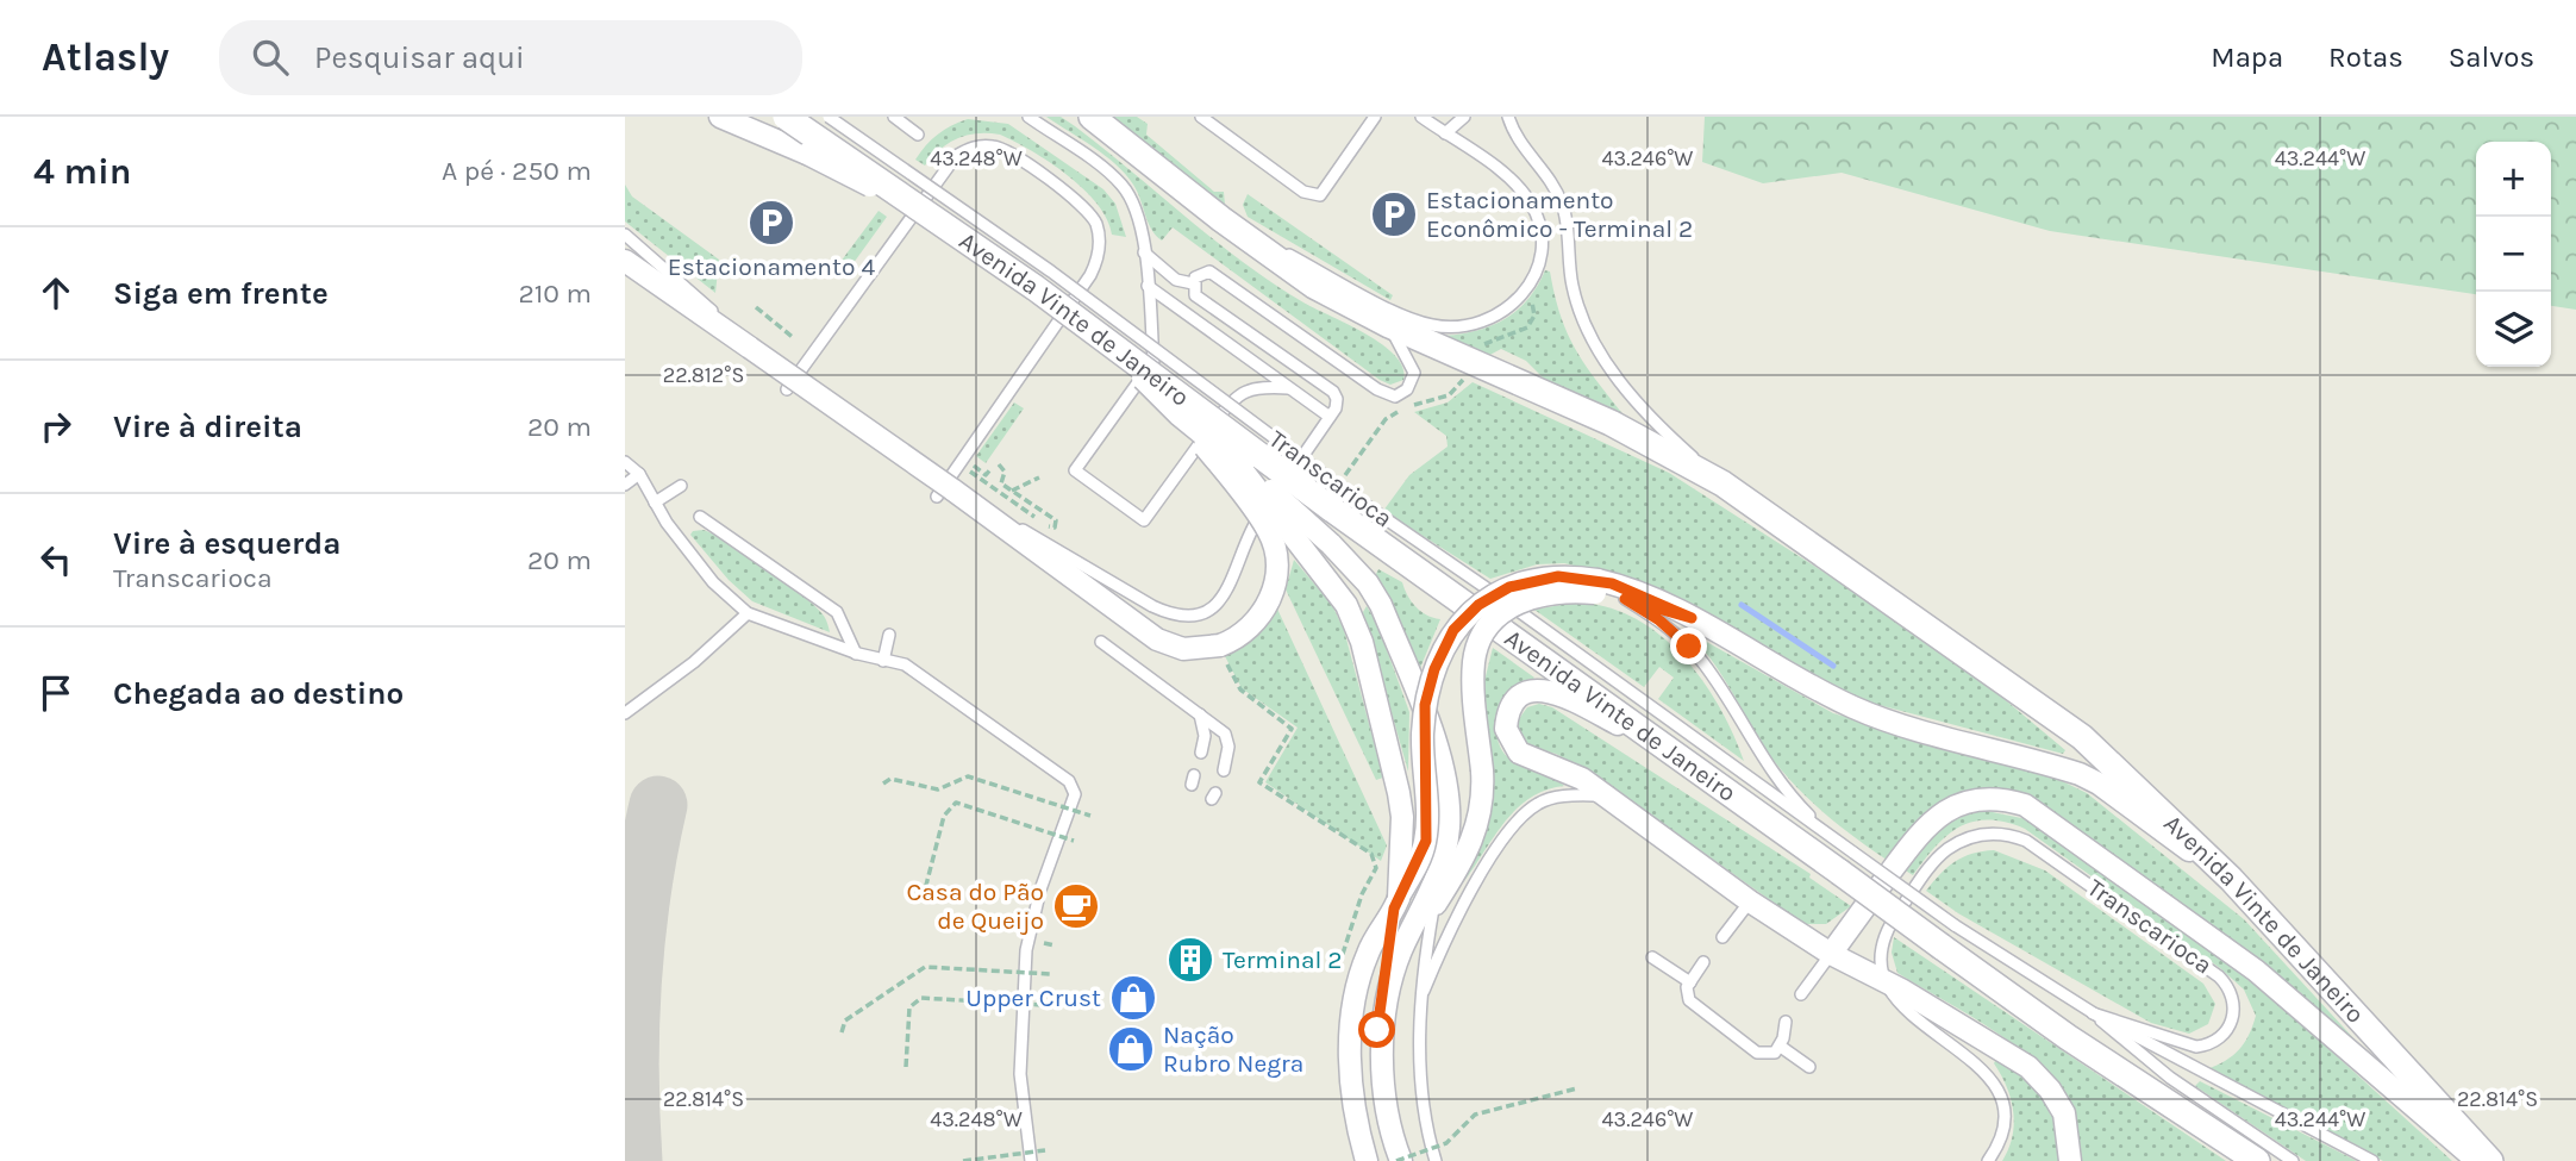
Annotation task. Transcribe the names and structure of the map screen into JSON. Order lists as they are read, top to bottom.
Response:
{
  "streets": {
    "street": ["Avenida Vinte de Janeiro"],
    "lane": ["Transcarioca"]
  },
  "crossings": [
    ["Avenida Vinte de Janeiro", "Transcarioca"]
  ],
  "places": {
    "parking": ["Estacionamento Econômico - Terminal 2", "Estacionamento 4"],
    "cafe": ["Casa do Pão de Queijo"],
    "building": ["Terminal 2"],
    "shop": ["Upper Crust", "Nação Rubro Negra"]
  },
  "page": {
    "header": "Atlasly",
    "search": "Pesquisar aqui",
    "nav": ["Mapa", "Rotas", "Salvos"],
    "heading": ["4 min", "A pé · 250 m"],
    "map_buttons": ["+", "−"],
    "list": [
      ["Siga em frente", "210 m"],
      ["Vire à direita", "20 m"],
      ["Vire à esquerda", "Transcarioca", "20 m"],
      "Chegada ao destino"
    ]
  },
  "coordinates": [
    "43.248°W",
    "43.246°W",
    "43.244°W",
    "22.812°S",
    "22.814°S"
  ]
}
